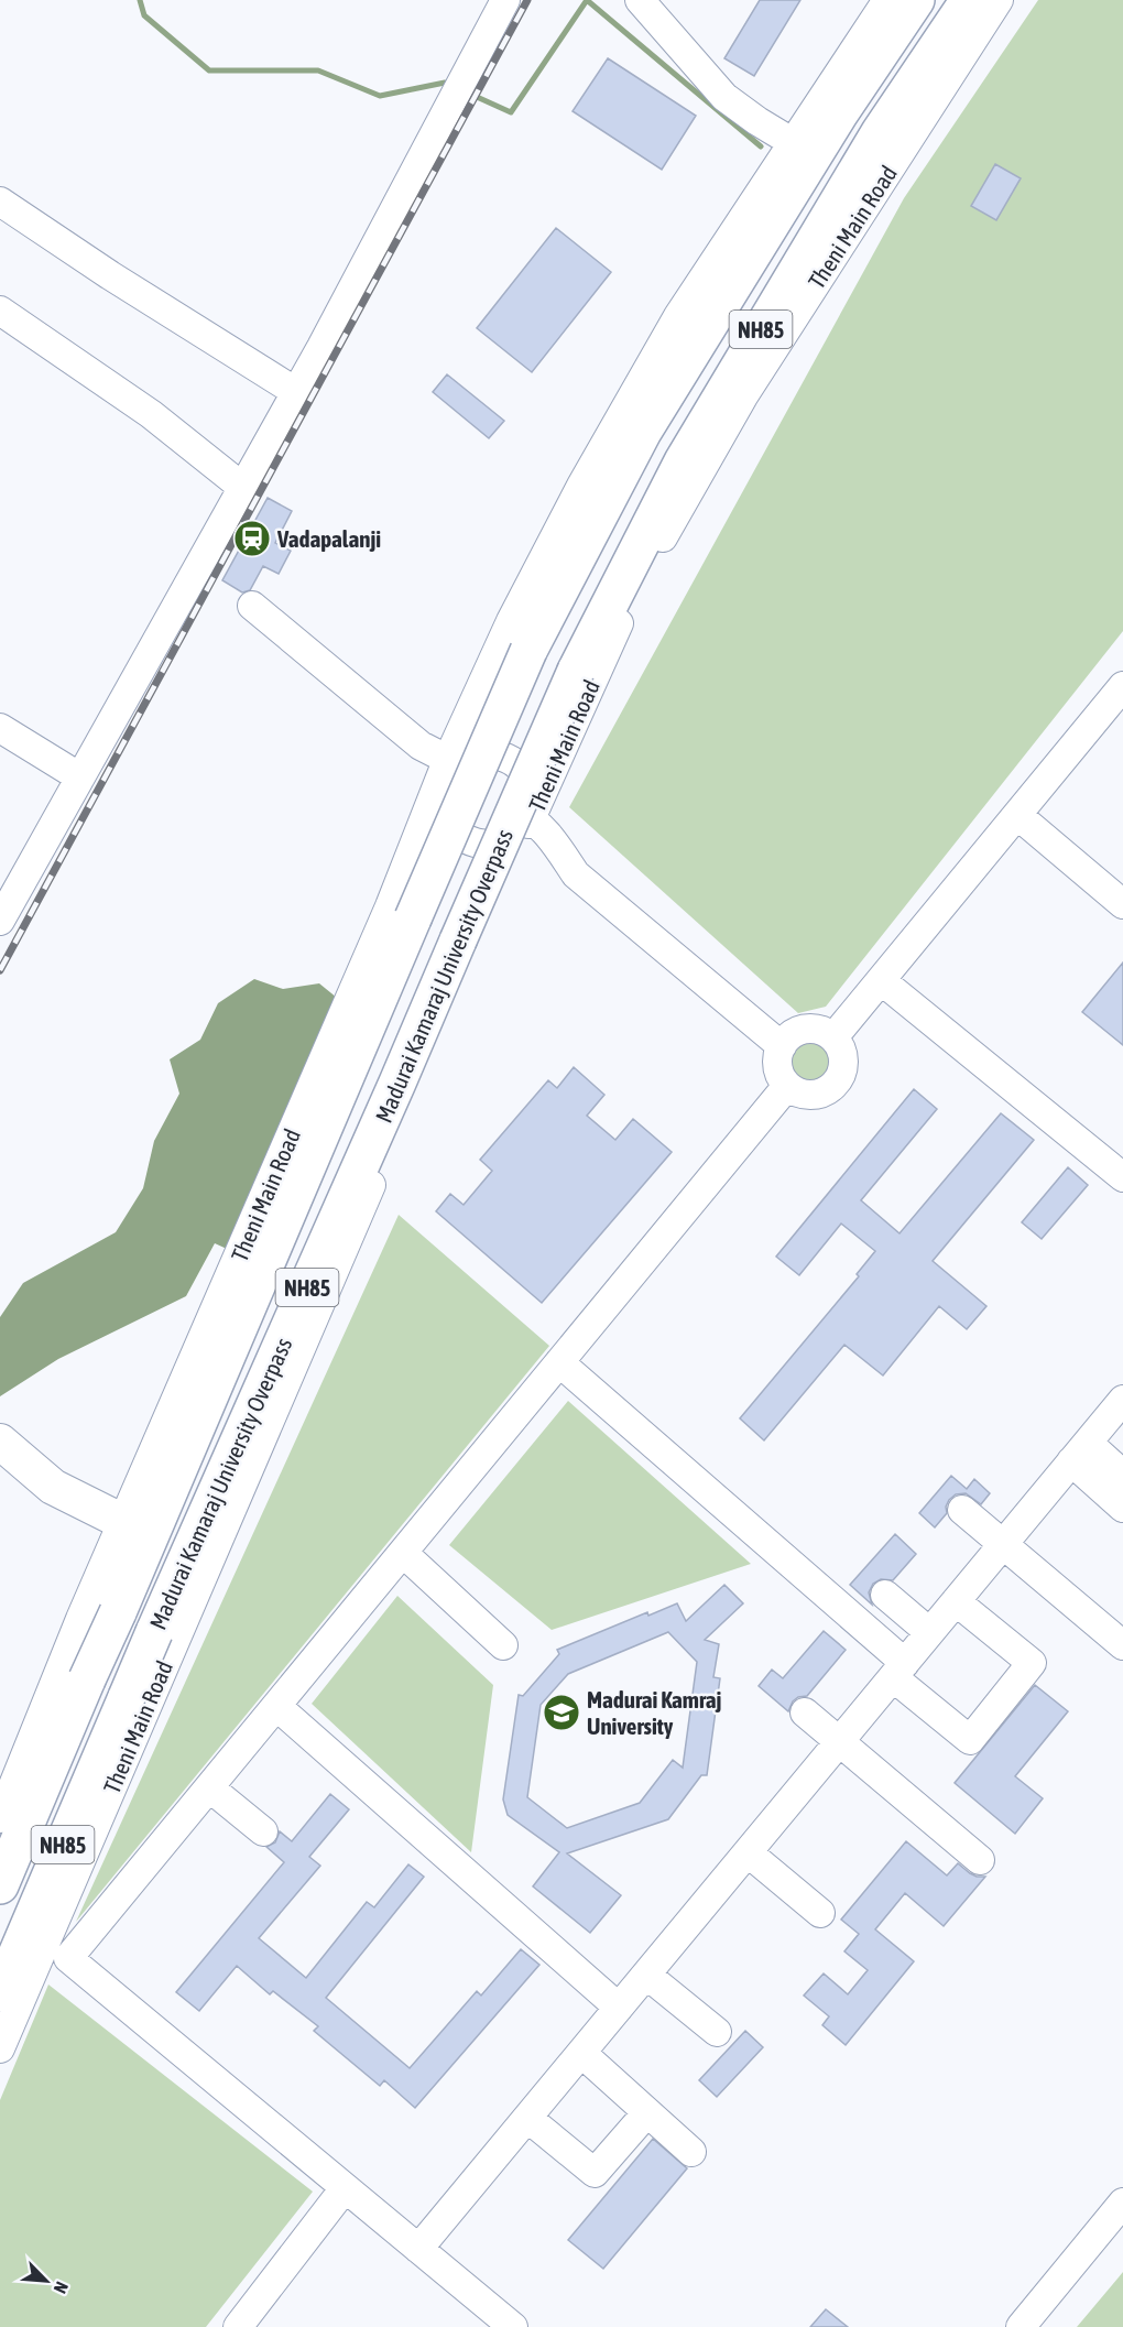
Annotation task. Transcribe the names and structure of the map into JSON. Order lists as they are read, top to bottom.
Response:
{
  "streets": {
    "highway": ["NH85", "Madurai Kamaraj University Overpass"],
    "street": ["Theni Main Road"]
  },
  "places": {
    "station": ["Vadapalanji"],
    "school or university": ["Madurai Kamraj University"]
  },
  "north": "bottom right"
}
